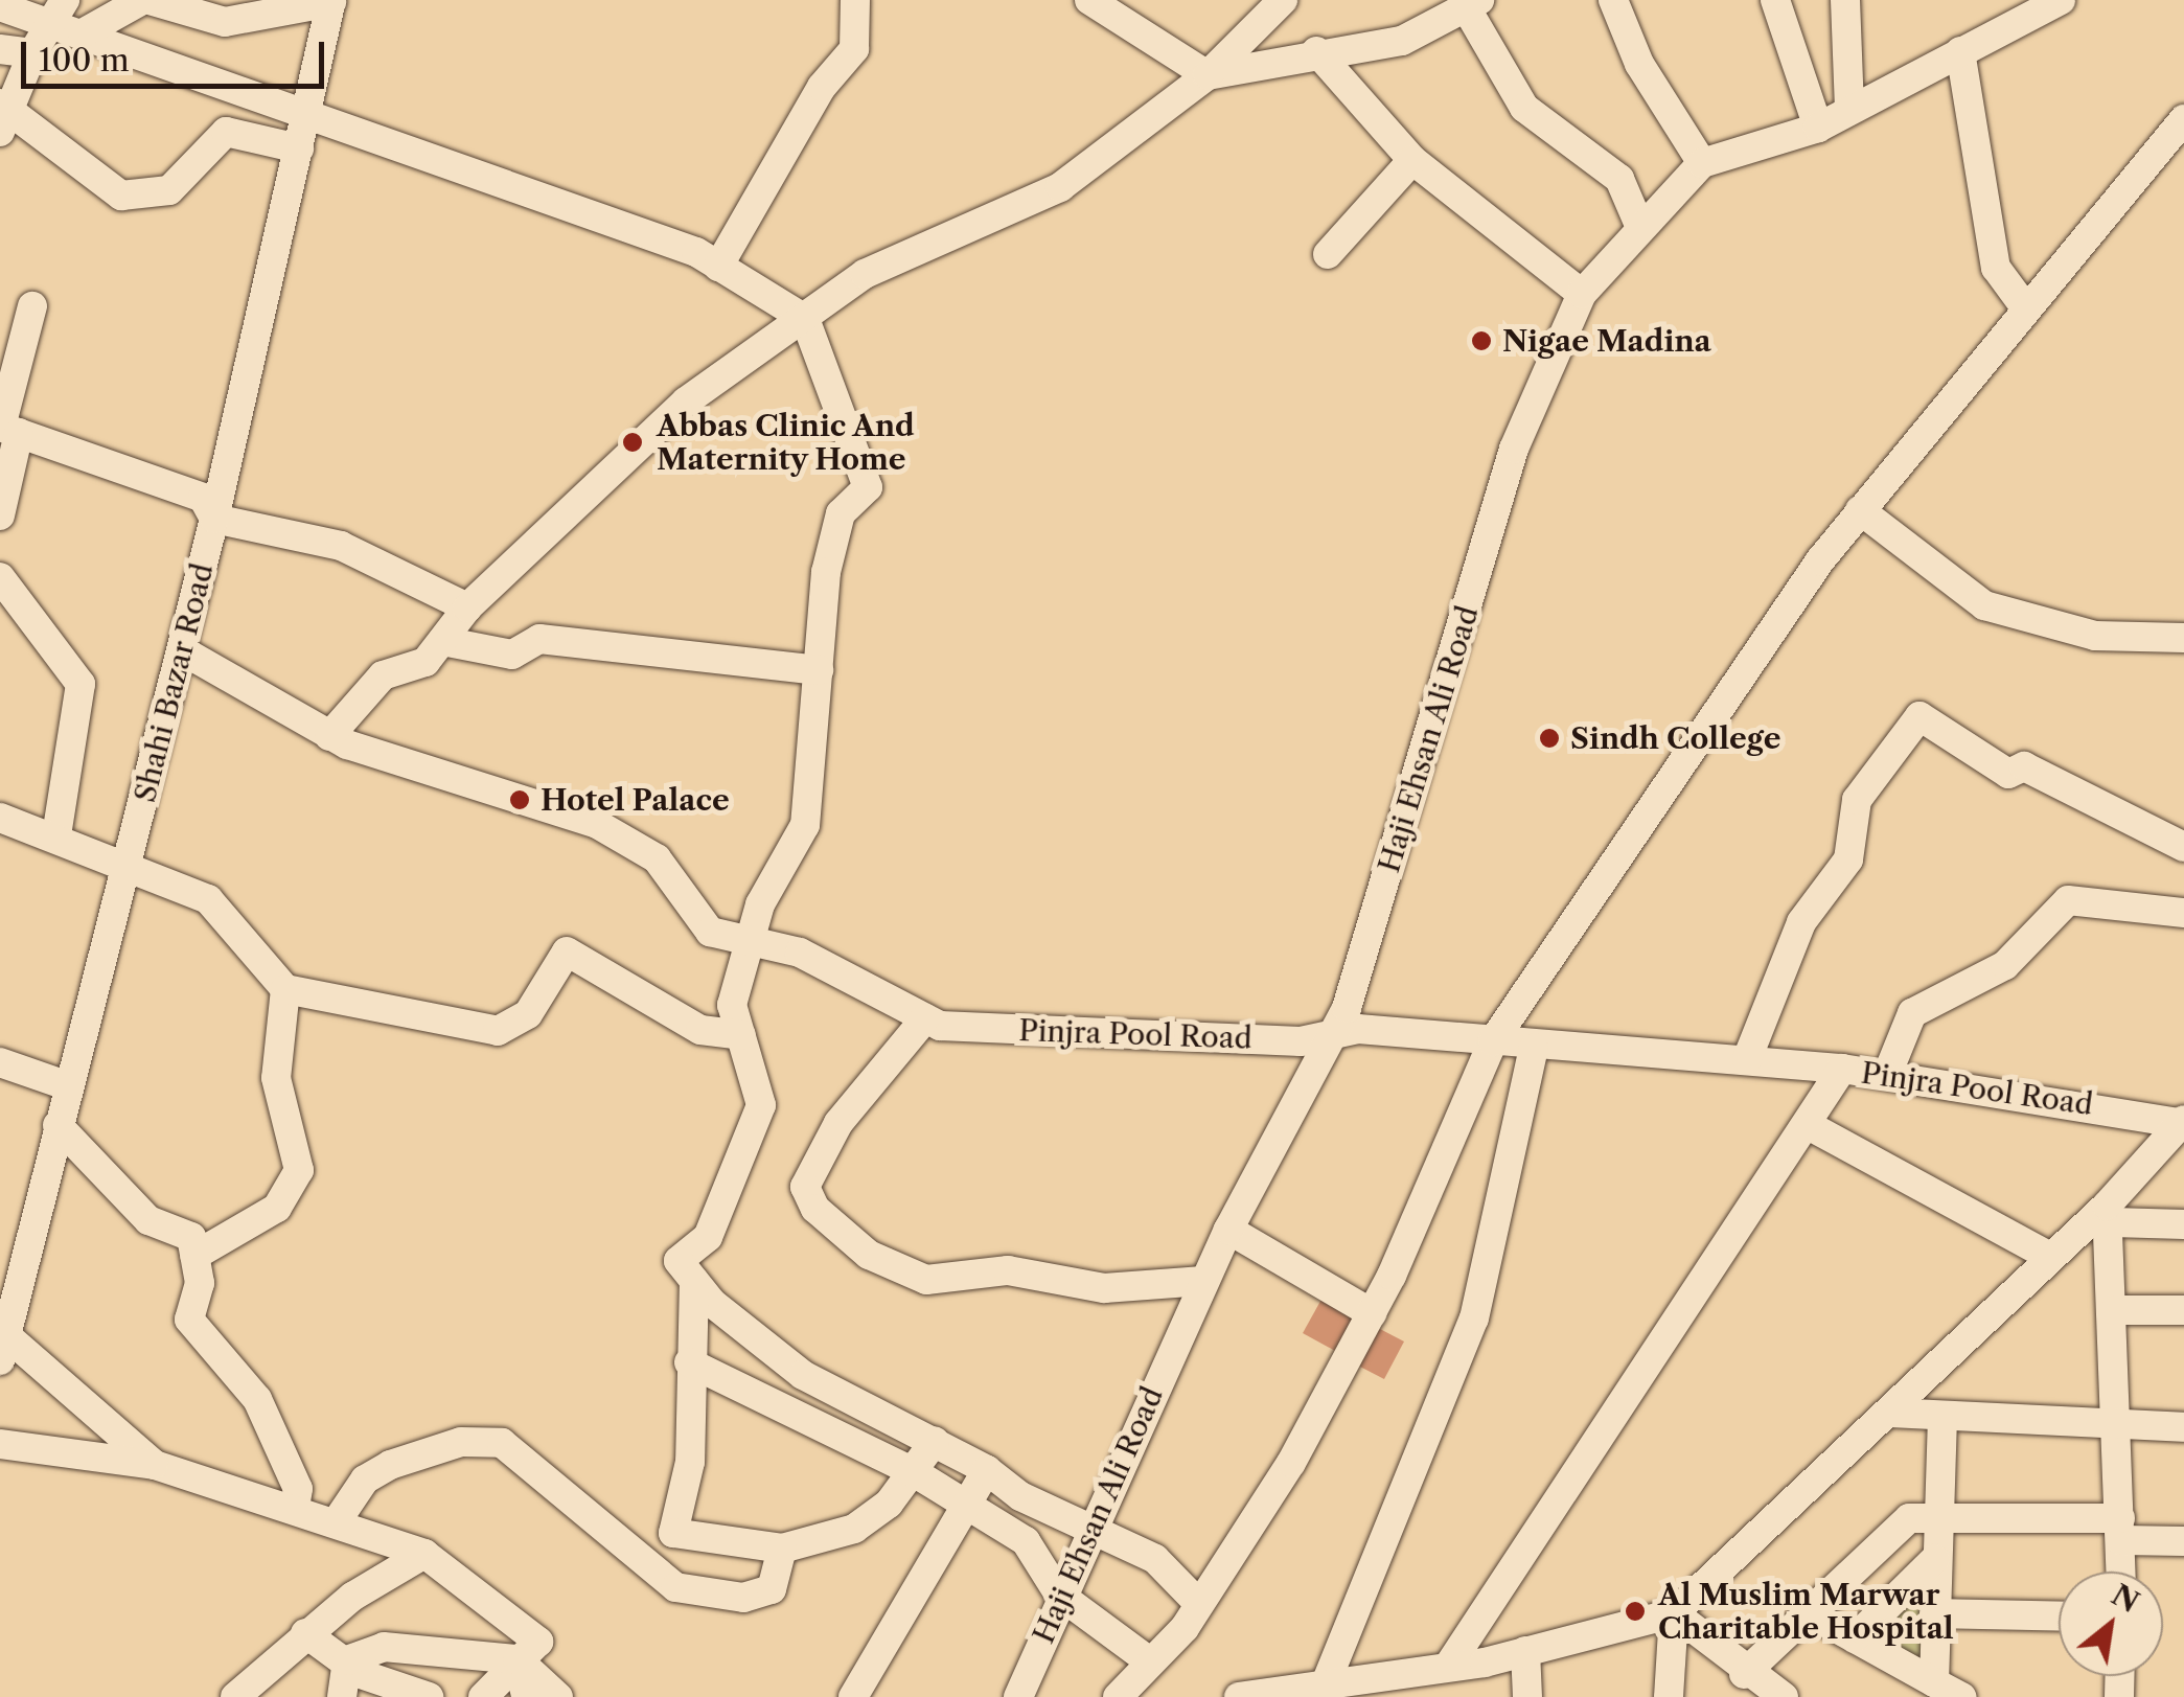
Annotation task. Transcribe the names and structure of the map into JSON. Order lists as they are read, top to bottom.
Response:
{
  "streets": {
    "street": ["Shahi Bazar Road", "Haji Ehsan Ali Road", "Pinjra Pool Road"]
  },
  "crossings": [
    ["Shahi Bazar Road", "Pinjra Pool Road"],
    ["Haji Ehsan Ali Road", "Pinjra Pool Road"]
  ],
  "places": [
    "Nigae Madina",
    "Abbas Clinic And Maternity Home",
    "Sindh College",
    "Hotel Palace",
    "Al Muslim Marwar Charitable Hospital"
  ],
  "scale_bar": "100 m",
  "north": "top right"
}
